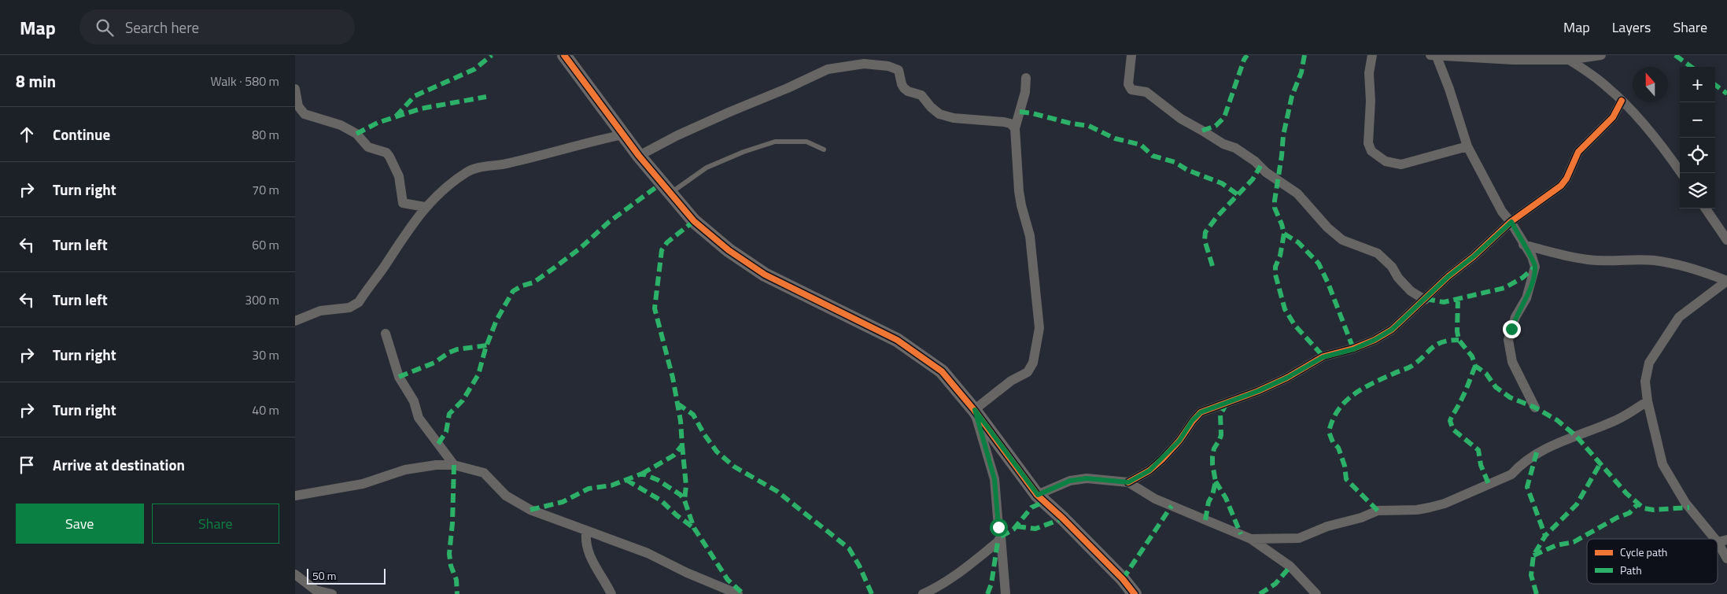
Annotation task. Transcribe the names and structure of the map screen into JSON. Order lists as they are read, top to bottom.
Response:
{
  "legend": ["Cycle path", "Path"],
  "scale_bar": "50 m",
  "north": "top",
  "page": {
    "header": "Map",
    "search": "Search here",
    "nav": ["Map", "Layers", "Share"],
    "heading": ["8 min", "Walk · 580 m"],
    "map_buttons": ["+", "−"],
    "list": [
      ["Continue", "80 m"],
      ["Turn right", "70 m"],
      ["Turn left", "60 m"],
      ["Turn left", "300 m"],
      ["Turn right", "30 m"],
      ["Turn right", "40 m"],
      "Arrive at destination"
    ],
    "buttons": ["Save", "Share"],
    "scale": "50 m"
  }
}
